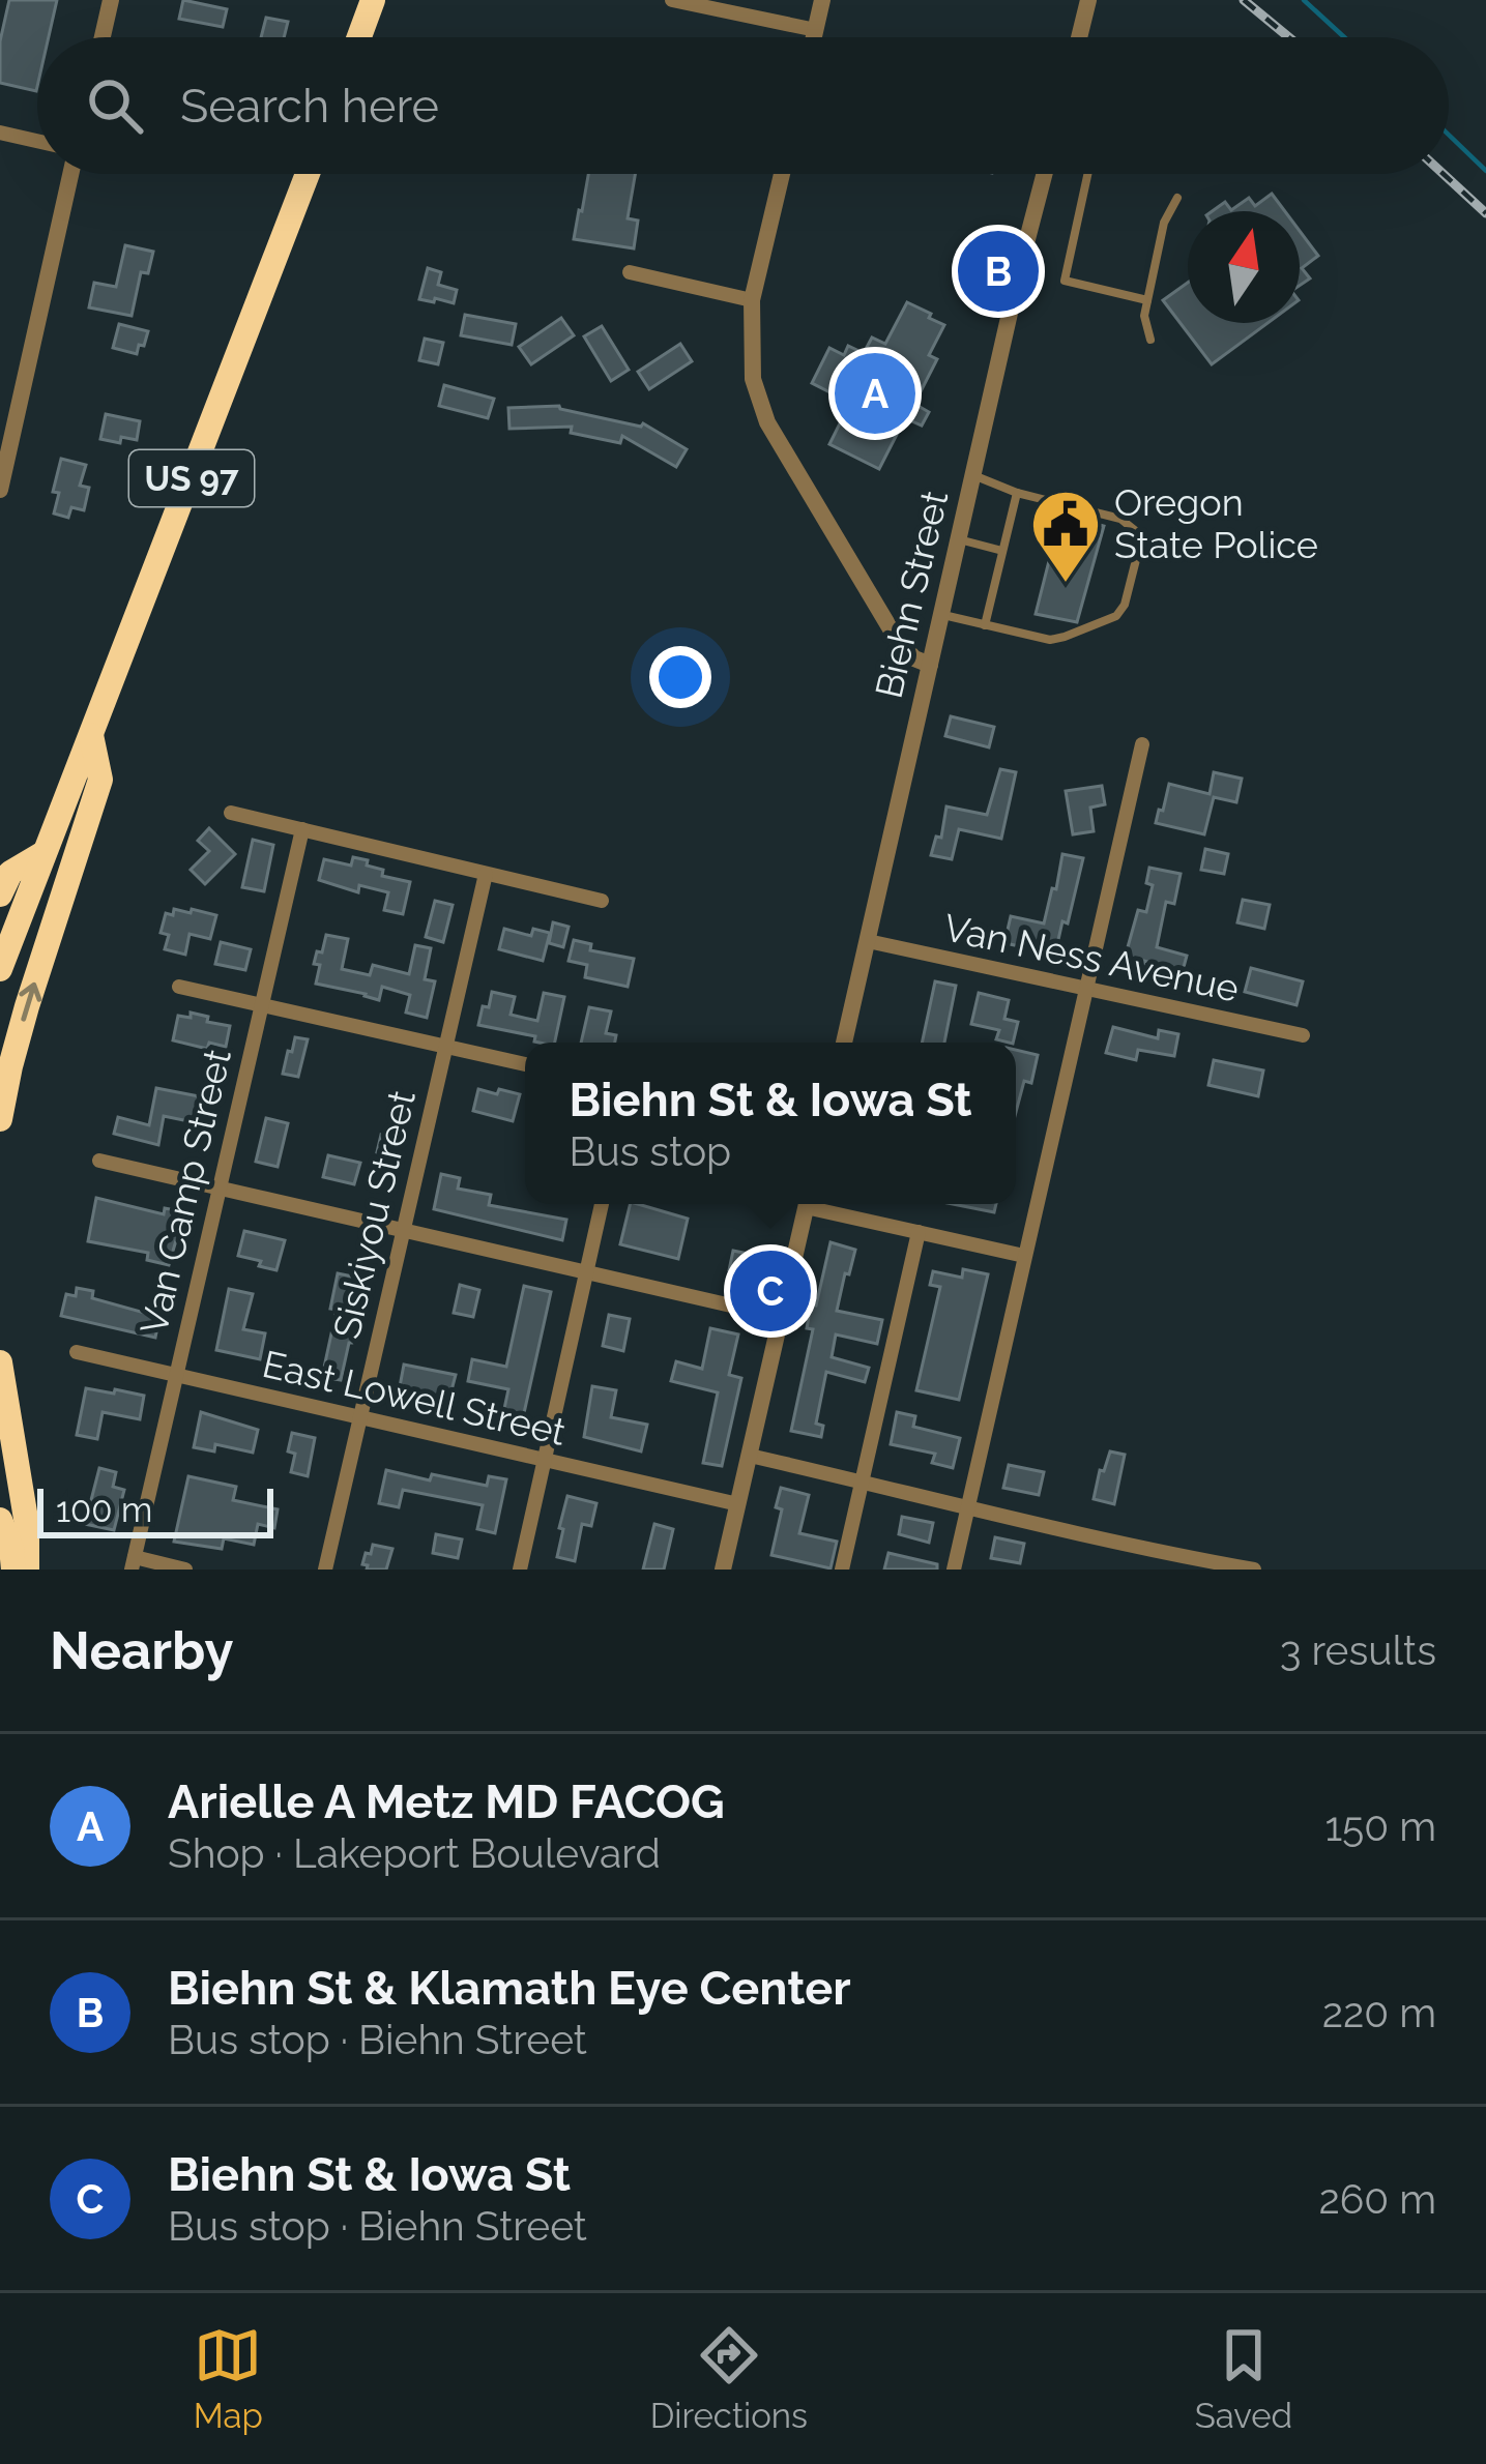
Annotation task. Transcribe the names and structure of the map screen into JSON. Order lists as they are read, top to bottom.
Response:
{
  "streets": {
    "highway": ["US 97"],
    "street": [
      "Biehn Street",
      "Van Ness Avenue",
      "Van Camp Street",
      "Siskiyou Street",
      "East Lowell Street"
    ]
  },
  "crossings": [
    ["Biehn Street", "Van Ness Avenue"],
    ["Van Camp Street", "East Lowell Street"],
    ["Siskiyou Street", "East Lowell Street"]
  ],
  "places": {
    "public building": ["Oregon State Police"]
  },
  "scale_bar": "100 m",
  "north": "top",
  "page": {
    "search": "Search here",
    "pins": ["B", "A", "C"],
    "popup": ["Biehn St & Iowa St", "Bus stop"],
    "scale": "100 m",
    "heading": ["Nearby", "3 results"],
    "list": [
      {
        "mark": "A",
        "name": "Arielle A Metz MD FACOG",
        "note": "Shop · Lakeport Boulevard",
        "value": "150 m"
      },
      {
        "mark": "B",
        "name": "Biehn St & Klamath Eye Center",
        "note": "Bus stop · Biehn Street",
        "value": "220 m"
      },
      {
        "mark": "C",
        "name": "Biehn St & Iowa St",
        "note": "Bus stop · Biehn Street",
        "value": "260 m"
      }
    ],
    "nav": ["Map", "Directions", "Saved"]
  }
}
